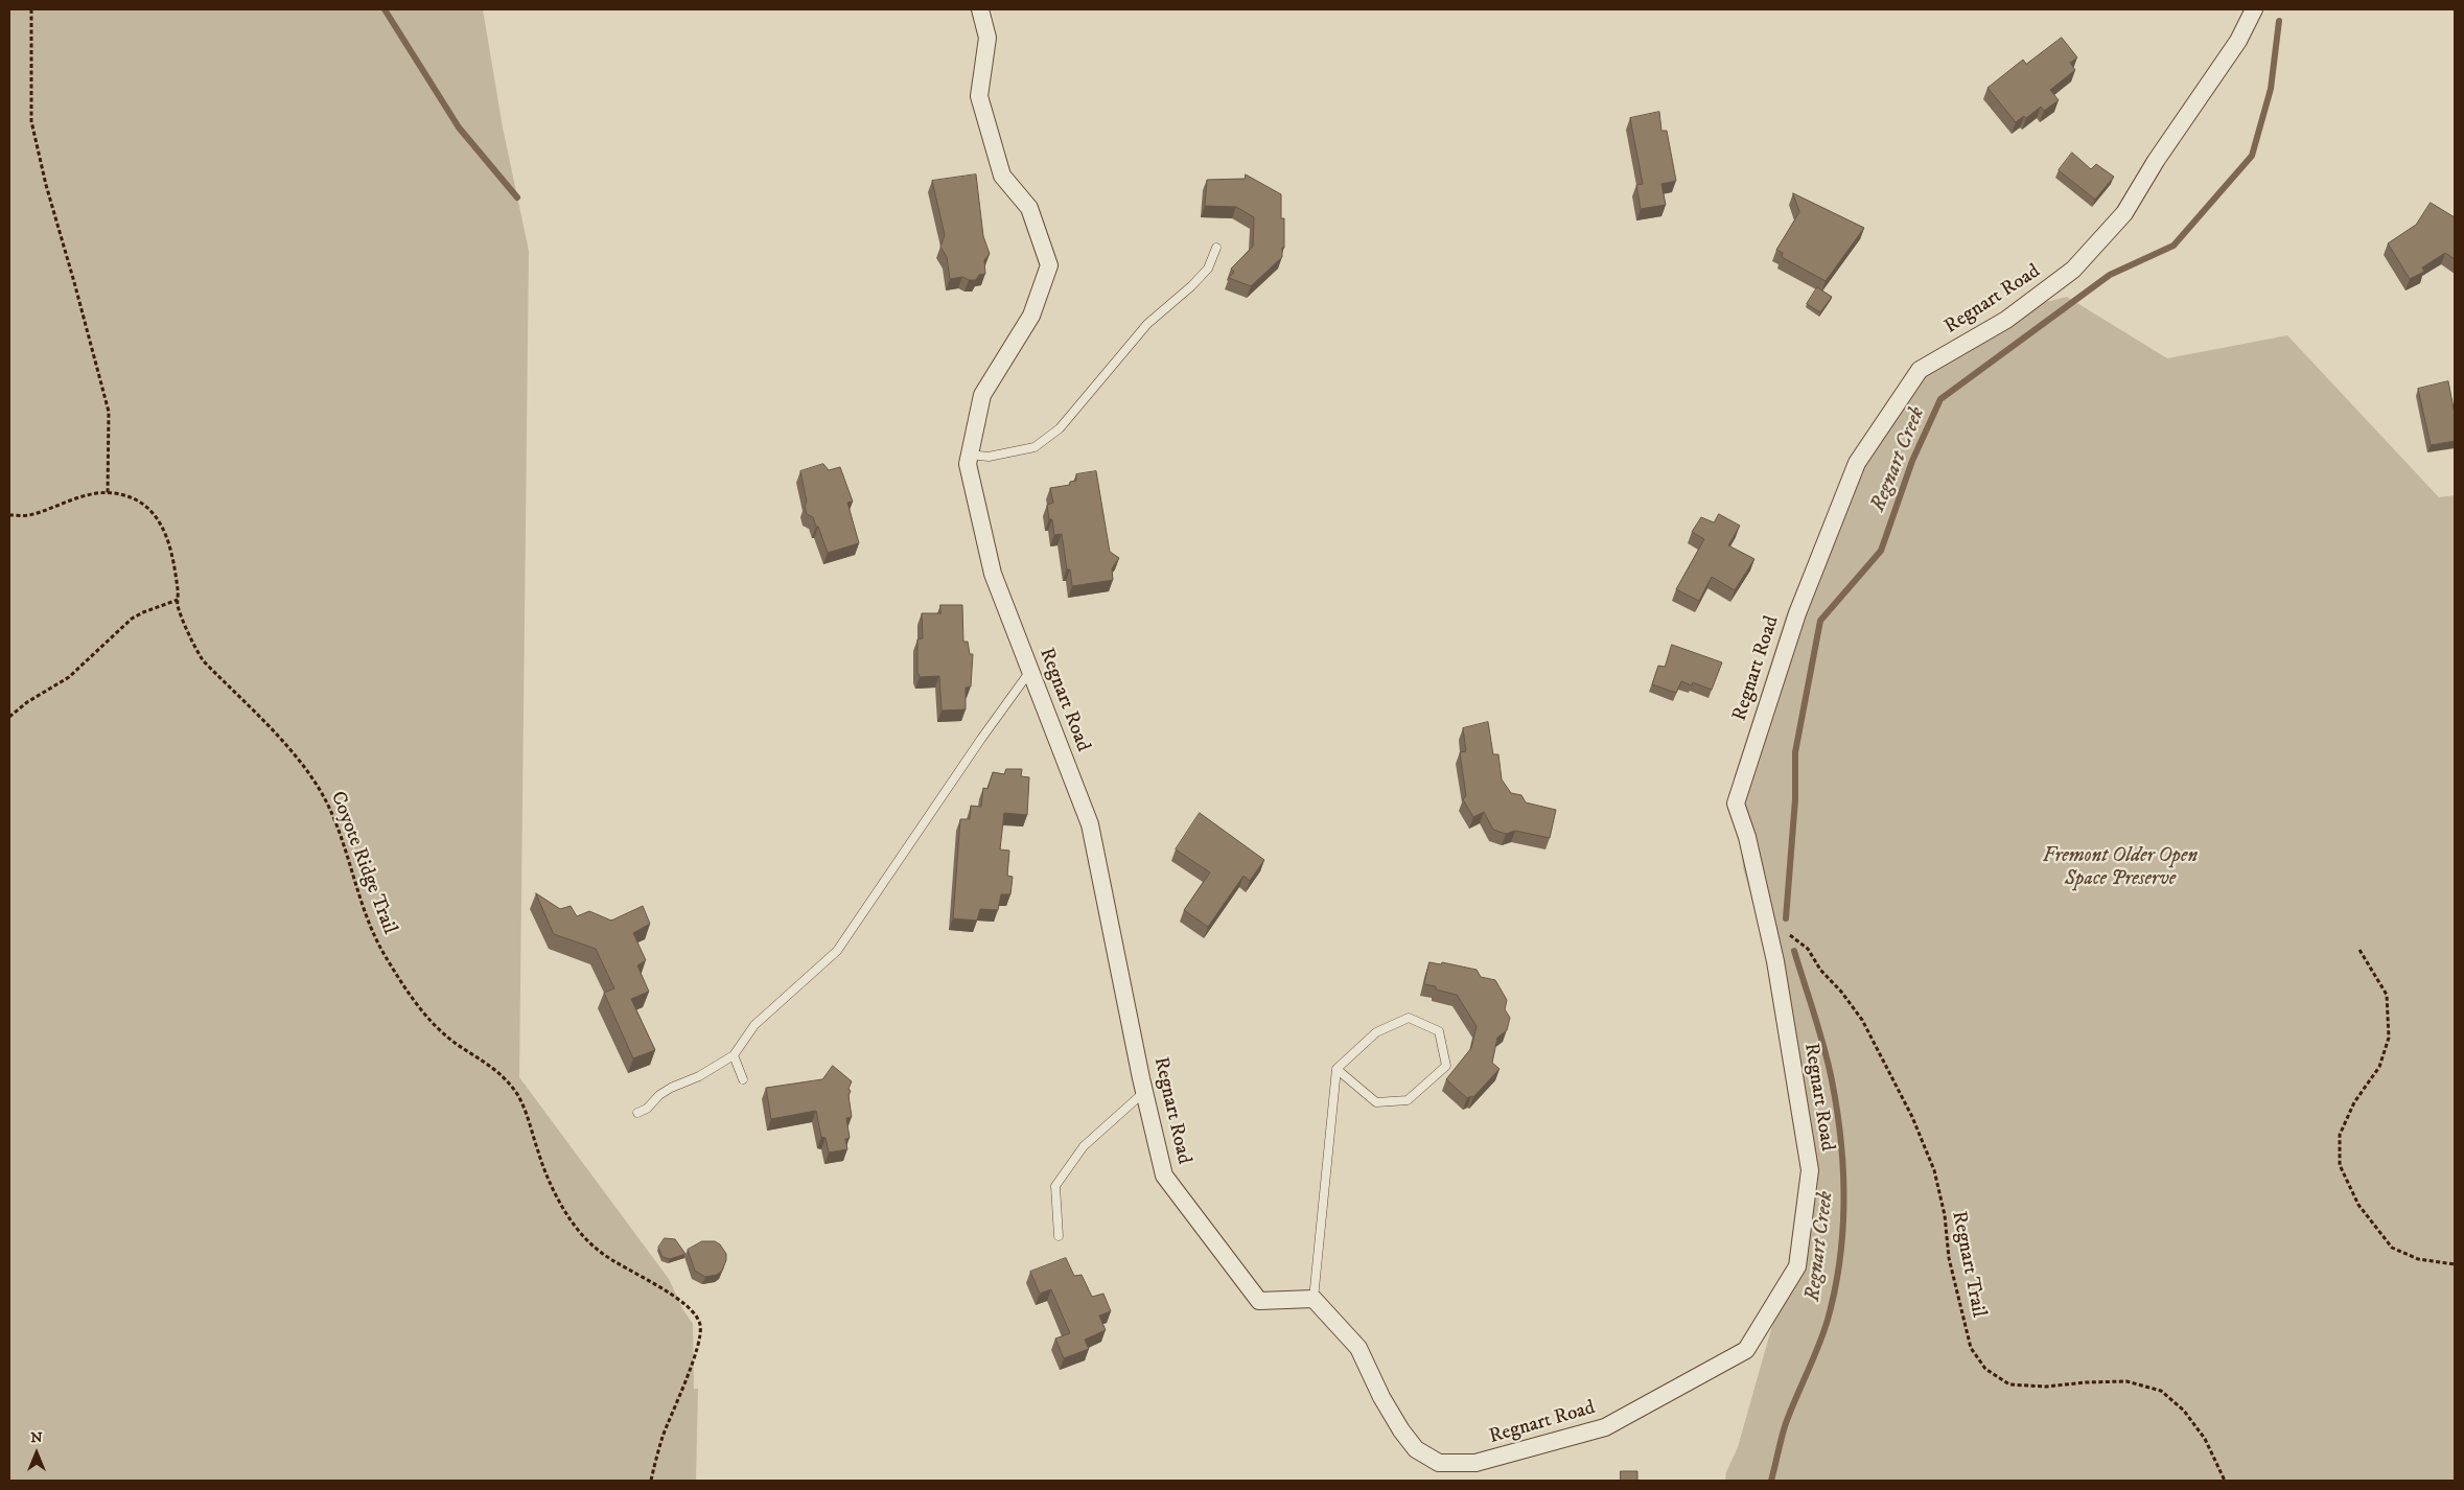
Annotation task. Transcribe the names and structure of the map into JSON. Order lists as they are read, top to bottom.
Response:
{
  "streets": {
    "street": ["Regnart Road"],
    "path": ["Coyote Ridge Trail", "Regnart Trail"]
  },
  "water": ["Regnart Creek"],
  "parks": ["Fremont Older Open Space Preserve"],
  "north": "top"
}
